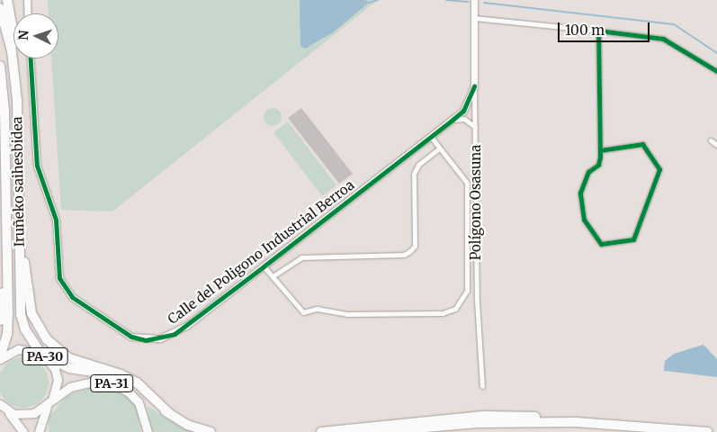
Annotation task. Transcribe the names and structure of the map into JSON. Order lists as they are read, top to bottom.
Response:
{
  "streets": {
    "highway": ["Iruñeko saihesbidea", "PA-30", "PA-31"],
    "street": ["Polígono Osasuna", "Calle del Poligono Industrial Berroa"]
  },
  "crossings": [
    ["Iruñeko saihesbidea", "PA-30"],
    ["Polígono Osasuna", "Calle del Poligono Industrial Berroa"],
    ["PA-30", "PA-31"]
  ],
  "scale_bar": "100 m",
  "north": "left"
}
